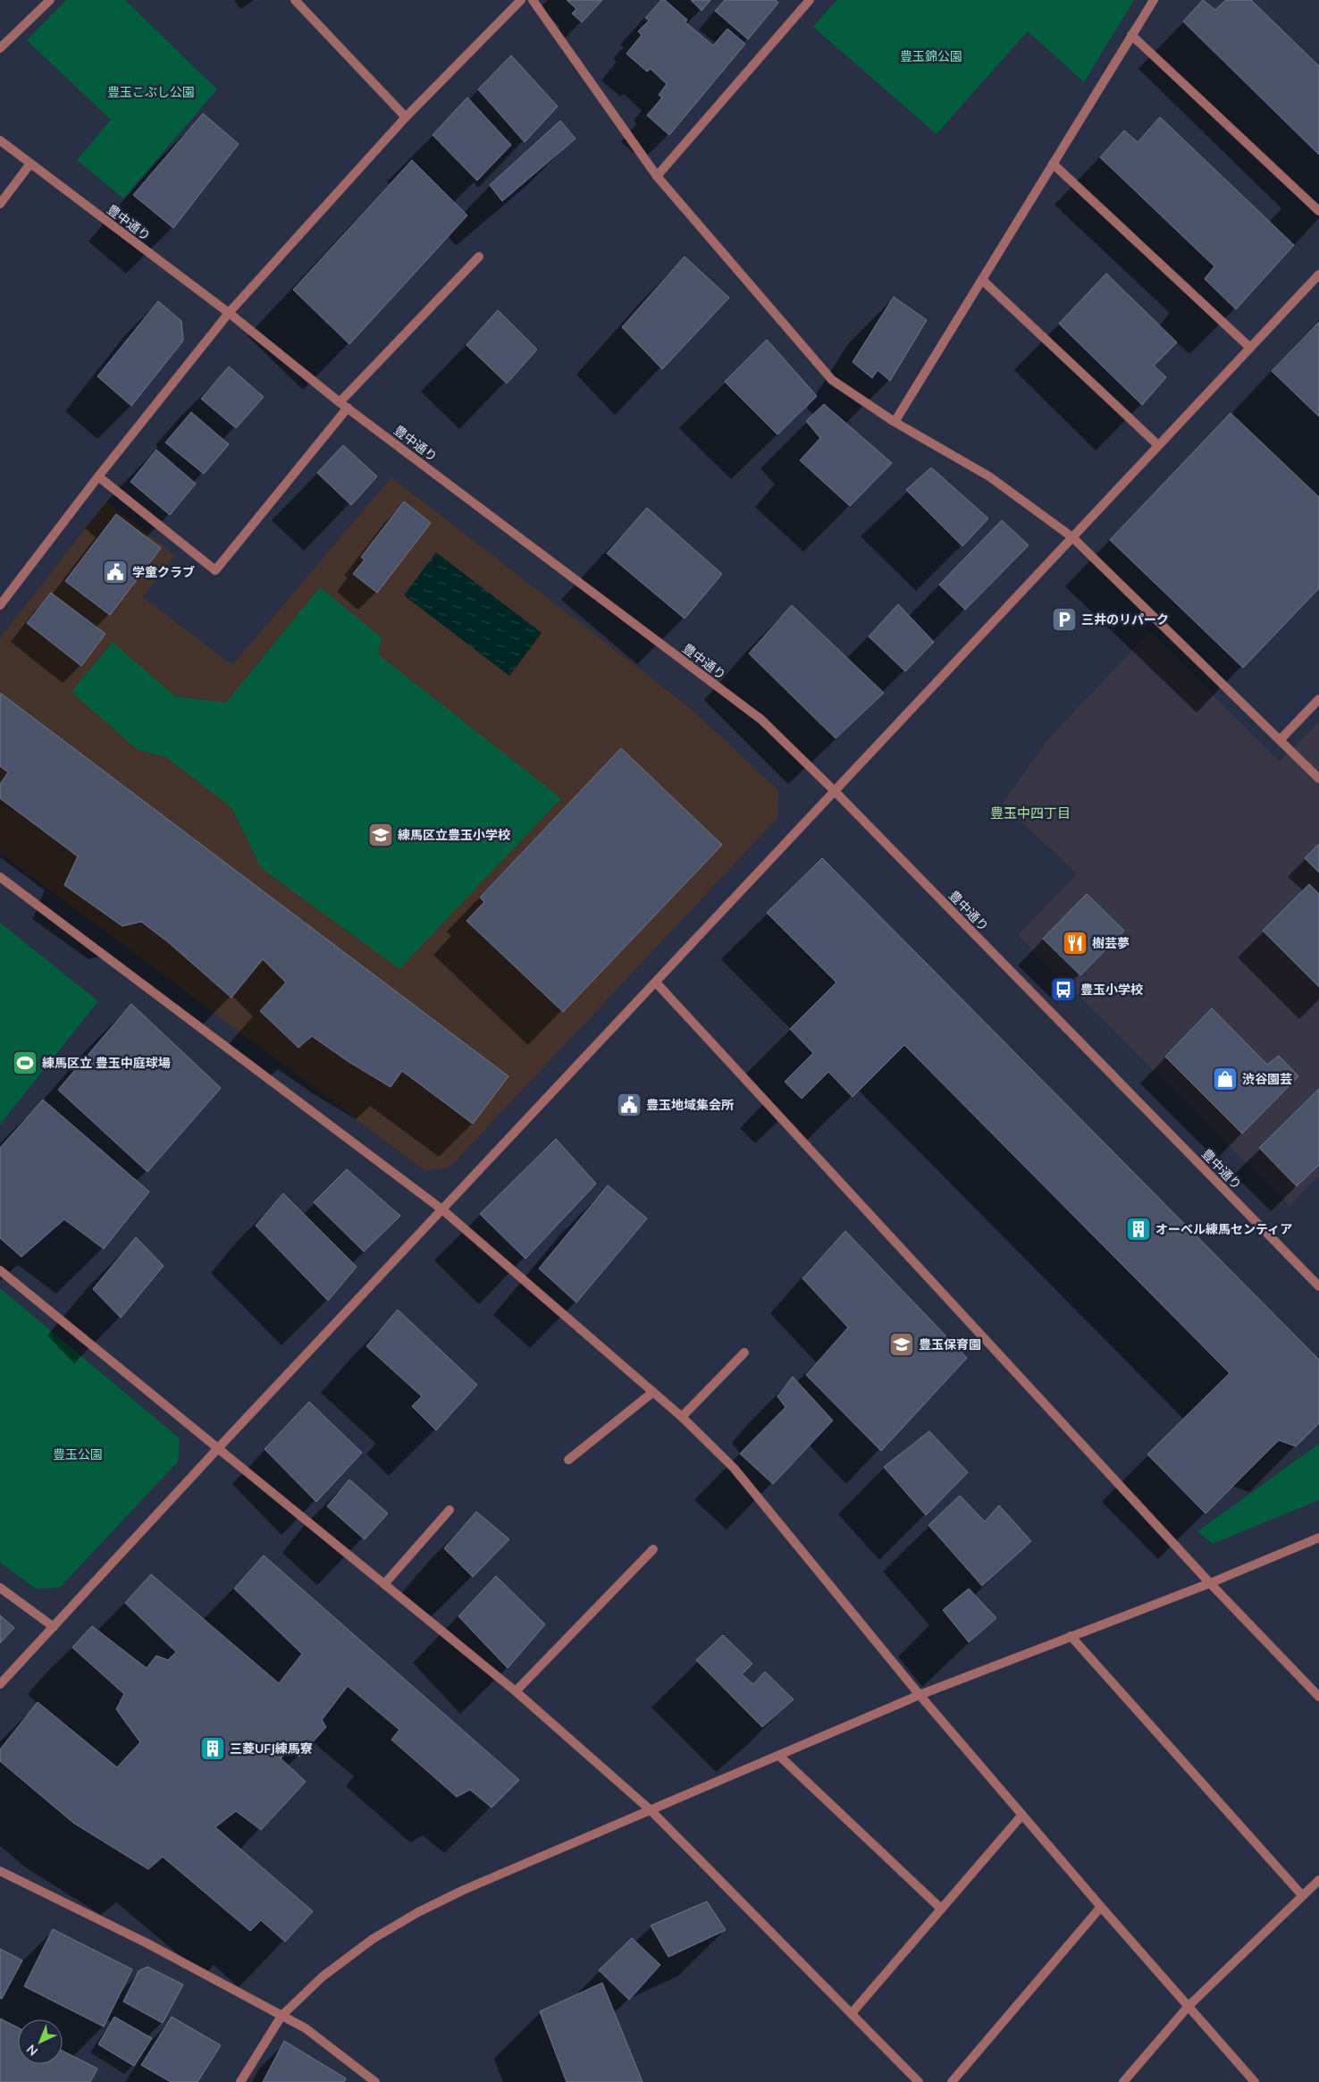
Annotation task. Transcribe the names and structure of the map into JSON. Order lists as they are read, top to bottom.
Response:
{
  "streets": {
    "street": ["豊中通り"]
  },
  "districts": ["豊玉中四丁目"],
  "parks": ["豊玉錦公園", "豊玉こぶし公園", "豊玉公園"],
  "places": {
    "public building": ["学童クラブ", "豊玉地域集会所"],
    "parking": ["三井のリパーク"],
    "school or university": ["練馬区立豊玉小学校", "豊玉保育園"],
    "restaurant": ["樹芸夢"],
    "bus stop": ["豊玉小学校"],
    "sports": ["練馬区立 豊玉中庭球場"],
    "shop": ["渋谷園芸"],
    "building": ["オーベル練馬センティア", "三菱UFJ練馬寮"]
  },
  "north": "bottom left"
}
